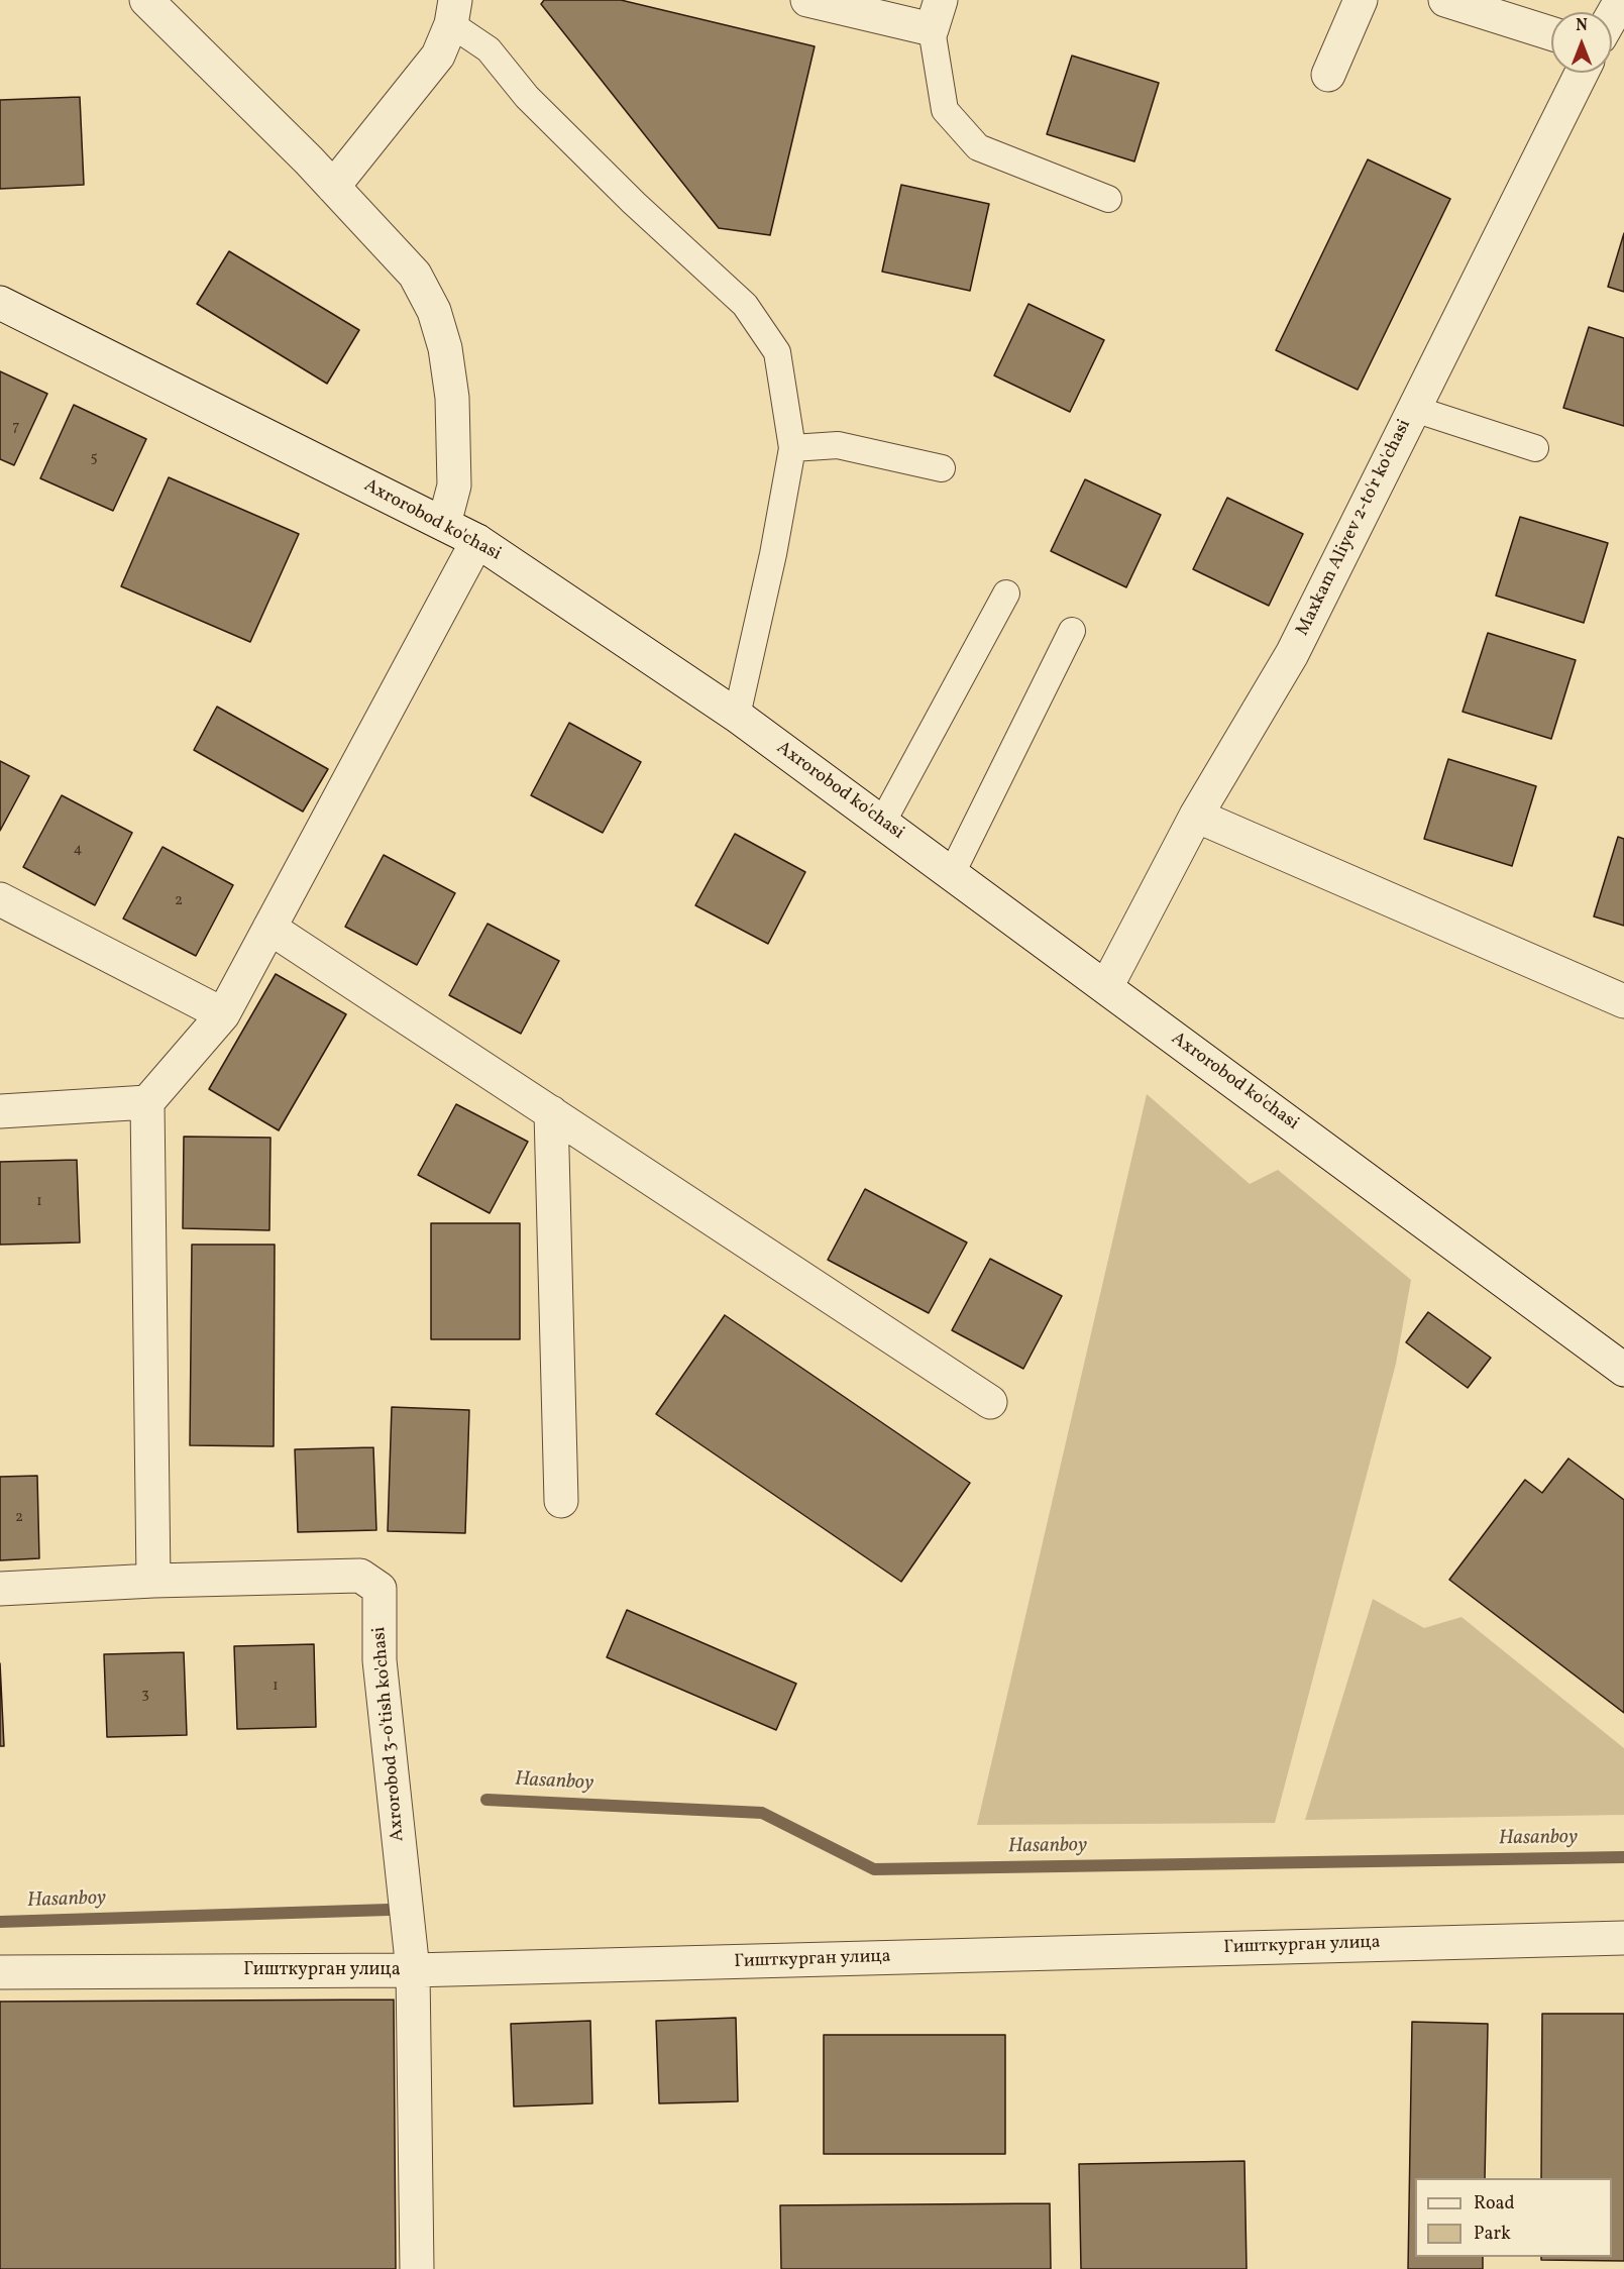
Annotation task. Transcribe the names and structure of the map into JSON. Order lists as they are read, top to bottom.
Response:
{
  "streets": {
    "street": [
      "Axrorobod ko'chasi",
      "Maxkam Aliyev 2-to'r ko'chasi",
      "Axrorobod 3-o'tish ko'chasi",
      "Гишткурган улица"
    ]
  },
  "crossings": [
    ["Axrorobod ko'chasi", "Maxkam Aliyev 2-to'r ko'chasi"],
    ["Axrorobod 3-o'tish ko'chasi", "Гишткурган улица"]
  ],
  "water": ["Hasanboy"],
  "house_numbers": [
    "7",
    "5",
    "4",
    "2",
    "1",
    "2",
    "1",
    "3"
  ],
  "legend": ["Road", "Park"],
  "north": "top"
}
